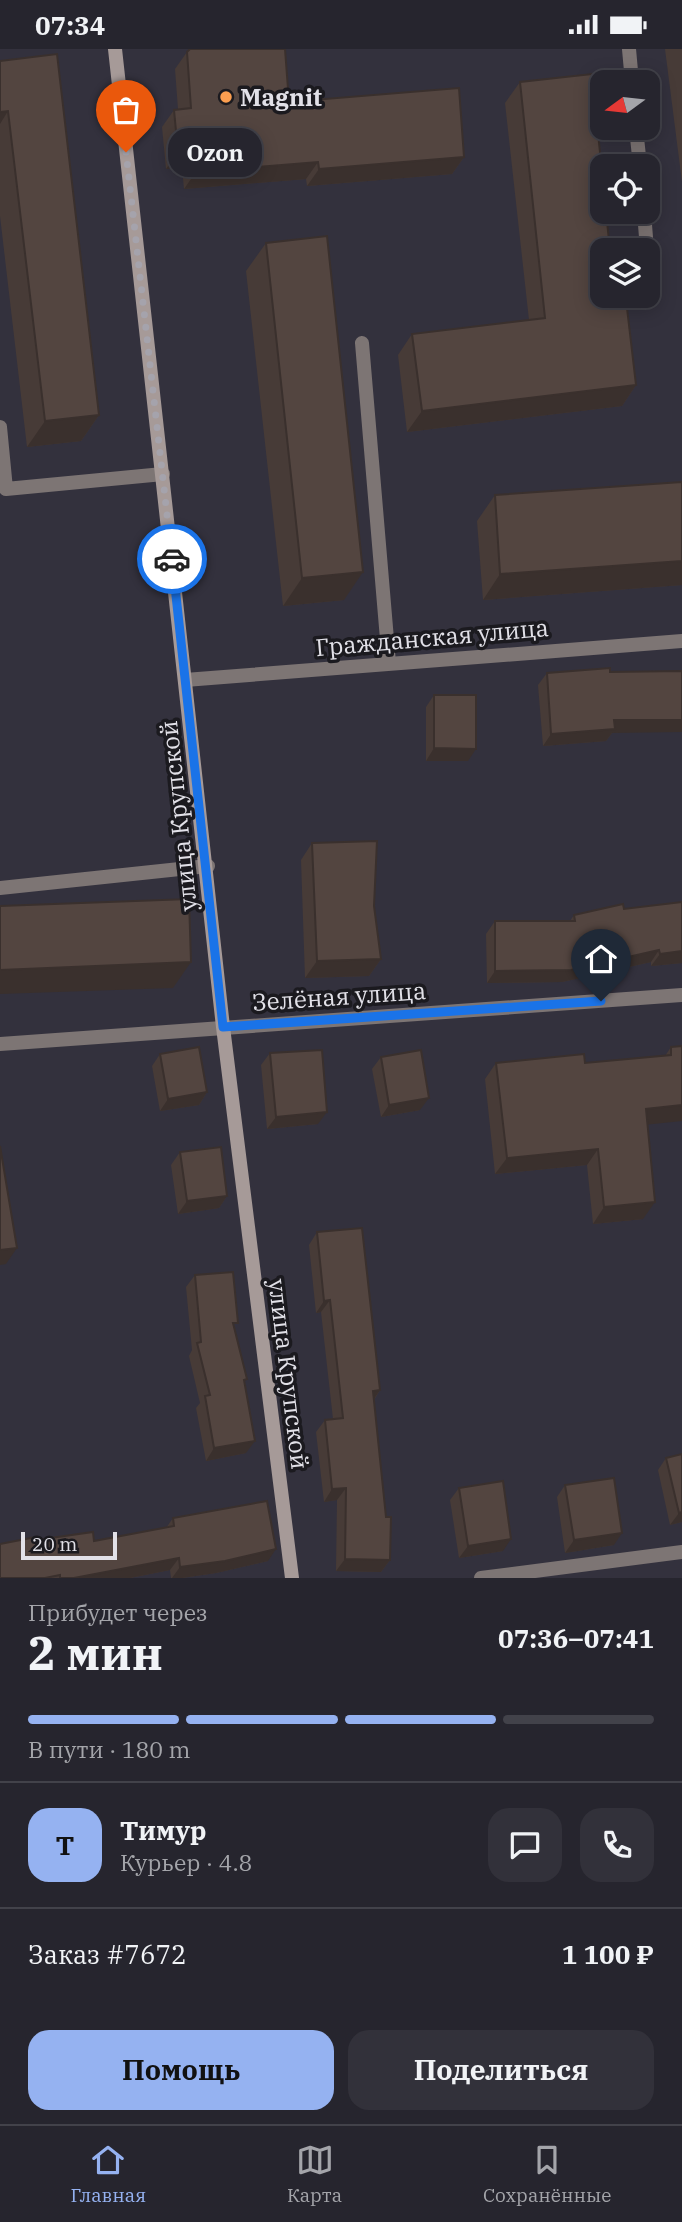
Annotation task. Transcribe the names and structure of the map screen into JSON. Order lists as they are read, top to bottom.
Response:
{
  "streets": {
    "street": ["Гражданская улица", "улица Крупской", "Зелёная улица"]
  },
  "crossings": [
    ["Гражданская улица", "улица Крупской"],
    ["улица Крупской", "Зелёная улица"]
  ],
  "places": ["Magnit", "Ozon"],
  "scale_bar": "20 m",
  "north": "left",
  "page": {
    "status": "07:34",
    "bubble": "Ozon",
    "scale": "20 m",
    "heading": ["2 мин", "Прибудет через", "07:36–07:41"],
    "panel": [
      "Тимур",
      "Курьер · 4.8",
      "Заказ #7672",
      "1 100 ₽"
    ],
    "bar": "В пути · 180 m",
    "round": "Т",
    "buttons": ["Помощь", "Поделиться"],
    "tabs": ["Главная", "Карта", "Сохранённые"]
  }
}
